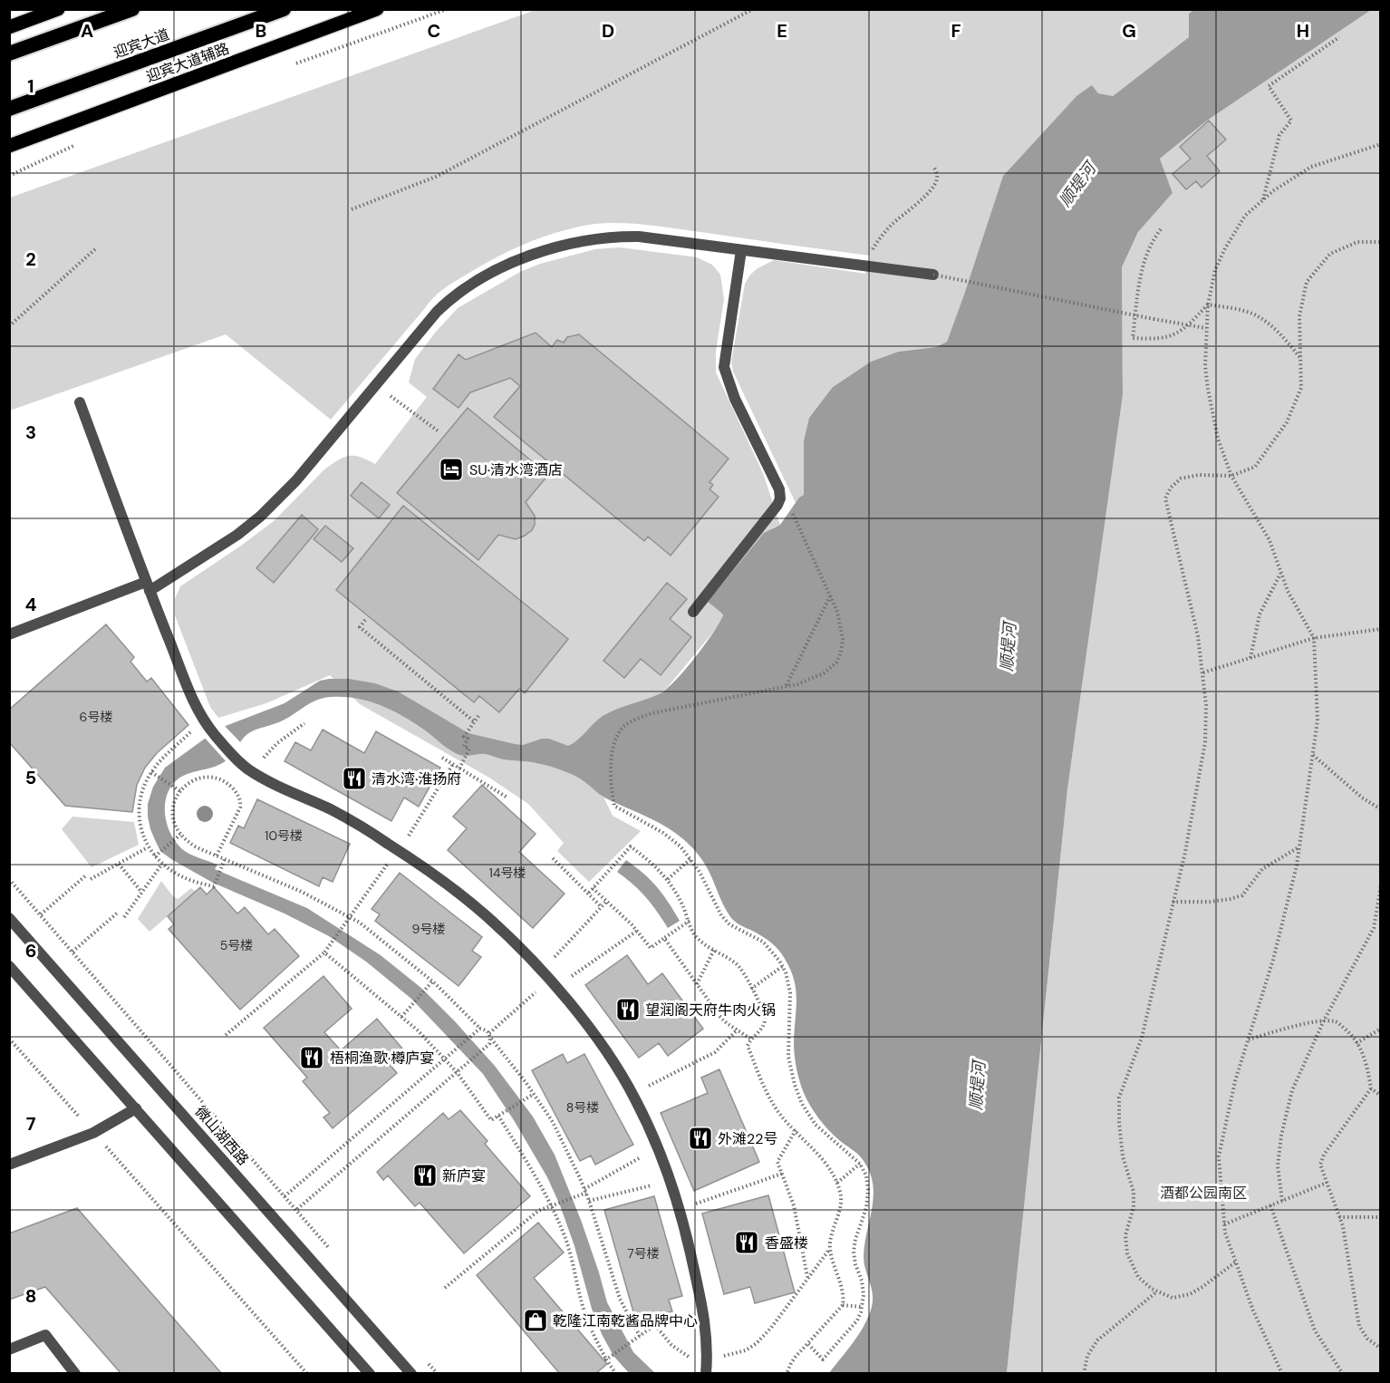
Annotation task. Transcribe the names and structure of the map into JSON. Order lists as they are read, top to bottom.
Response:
{
  "streets": {
    "highway": ["迎宾大道"],
    "main road": ["迎宾大道辅路"],
    "street": ["微山湖西路"]
  },
  "water": ["顺堤河"],
  "parks": ["酒都公园南区"],
  "places": {
    "hotel": ["SU·清水湾酒店"],
    "restaurant": [
      "清水湾·淮扬府",
      "望润阁天府牛肉火锅",
      "梧桐渔歌·樽庐宴",
      "外滩22号",
      "新庐宴",
      "香盛楼"
    ],
    "shop": ["乾隆江南乾酱品牌中心"]
  },
  "house_numbers": [
    "6号楼",
    "10号楼",
    "14号楼",
    "9号楼",
    "5号楼",
    "8号楼",
    "7号楼"
  ],
  "grid": {
    "columns": [
      "A",
      "B",
      "C",
      "D",
      "E",
      "F",
      "G",
      "H"
    ],
    "rows": [
      "1",
      "2",
      "3",
      "4",
      "5",
      "6",
      "7",
      "8"
    ]
  }
}
